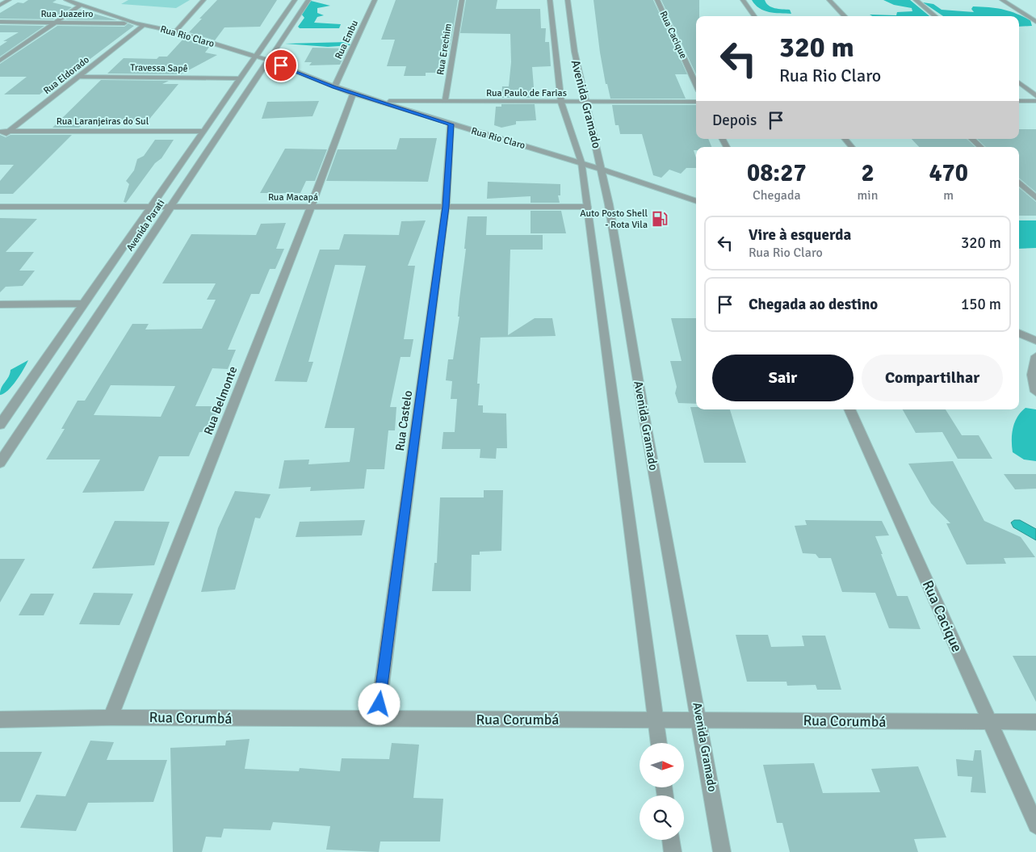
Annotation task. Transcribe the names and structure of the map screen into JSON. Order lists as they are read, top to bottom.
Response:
{
  "streets": {
    "street": [
      "Rua Juazeiro",
      "Rua Cacique",
      "Rua Rio Claro",
      "Rua Embu",
      "Rua Erechim",
      "Travessa Sapê",
      "Rua Eldorado",
      "Rua Paulo de Farias",
      "Avenida Gramado",
      "Rua Laranjeiras do Sul",
      "Rua Macapá",
      "Avenida Parati",
      "Rua Belmonte",
      "Rua Castelo",
      "Rua Corumbá"
    ]
  },
  "crossings": [
    ["Rua Juazeiro", "Rua Rio Claro"],
    ["Rua Cacique", "Rua Corumbá"],
    ["Rua Rio Claro", "Rua Embu"],
    ["Rua Rio Claro", "Rua Eldorado"],
    ["Rua Rio Claro", "Rua Paulo de Farias"],
    ["Rua Rio Claro", "Avenida Gramado"],
    ["Rua Rio Claro", "Avenida Parati"],
    ["Rua Rio Claro", "Rua Belmonte"],
    ["Rua Rio Claro", "Rua Castelo"],
    ["Rua Erechim", "Rua Paulo de Farias"],
    ["Travessa Sapê", "Rua Eldorado"],
    ["Travessa Sapê", "Avenida Parati"],
    ["Rua Eldorado", "Rua Laranjeiras do Sul"],
    ["Rua Paulo de Farias", "Avenida Gramado"],
    ["Avenida Gramado", "Rua Macapá"],
    ["Avenida Gramado", "Rua Corumbá"],
    ["Rua Laranjeiras do Sul", "Avenida Parati"],
    ["Rua Macapá", "Avenida Parati"],
    ["Rua Macapá", "Rua Belmonte"],
    ["Rua Macapá", "Rua Castelo"],
    ["Rua Belmonte", "Rua Corumbá"],
    ["Rua Castelo", "Rua Corumbá"]
  ],
  "places": {
    "fuel station": ["Auto Posto Shell - Rota Vila"]
  },
  "north": "right",
  "page": {
    "turn": ["320 m", "Rua Rio Claro"],
    "then": "Depois",
    "eta": [
      "08:27",
      "Chegada",
      "2",
      "min",
      "470",
      "m"
    ],
    "list": [
      {
        "name": "Vire à esquerda",
        "note": "Rua Rio Claro",
        "value": "320 m"
      },
      {
        "name": "Chegada ao destino",
        "value": "150 m"
      }
    ],
    "buttons": ["Sair", "Compartilhar"]
  }
}
